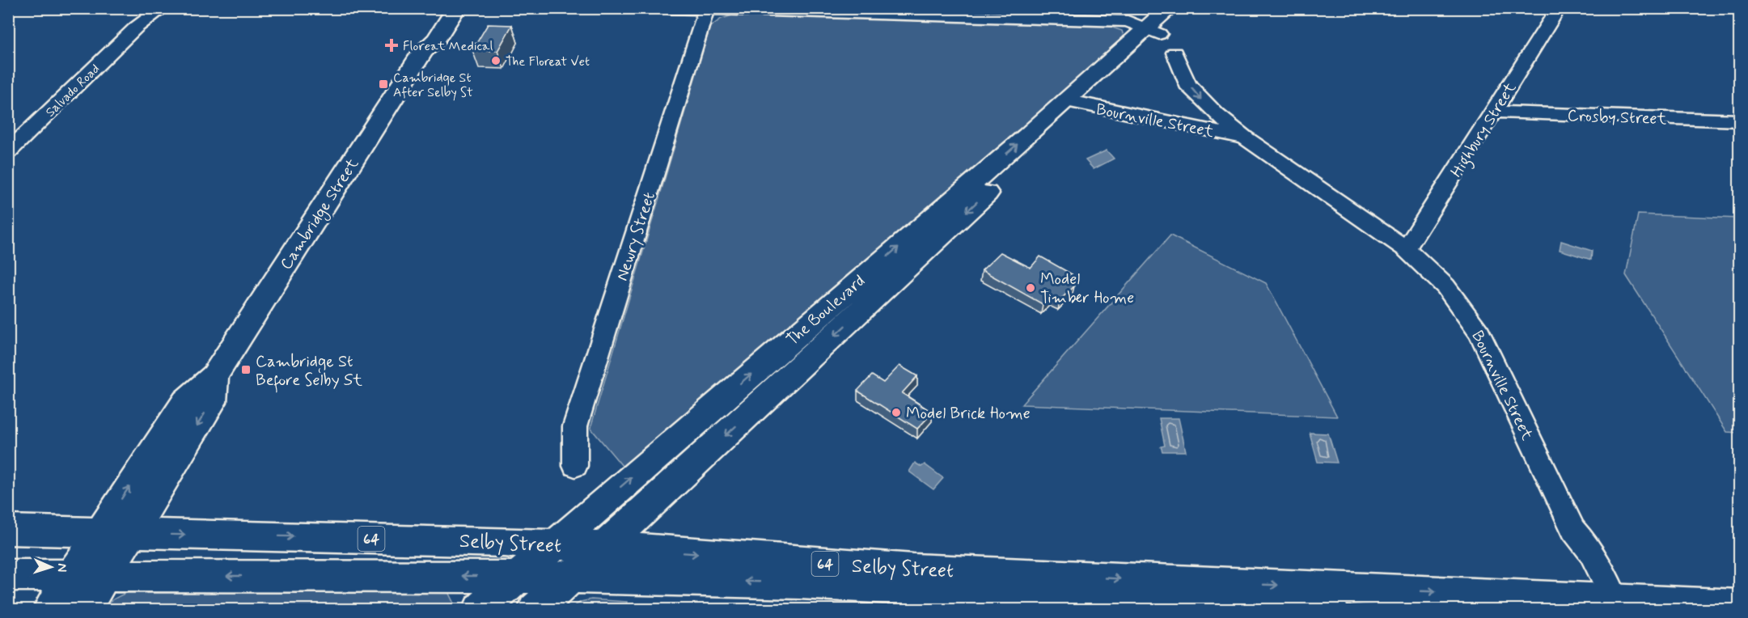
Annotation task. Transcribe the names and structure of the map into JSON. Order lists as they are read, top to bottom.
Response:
{
  "streets": {
    "main road": [
      "Cambridge Street",
      "The Boulevard",
      "64",
      "Selby Street"
    ],
    "street": [
      "Salvado Road",
      "Crosby Street",
      "Bournville Street",
      "Highbury Street",
      "Newry Street"
    ]
  },
  "crossings": [
    ["Crosby Street", "Highbury Street"],
    ["Bournville Street", "Highbury Street"],
    ["Bournville Street", "The Boulevard"],
    ["Bournville Street", "Selby Street"],
    ["Cambridge Street", "Selby Street"],
    ["The Boulevard", "Selby Street"]
  ],
  "places": {
    "health": ["Floreat Medical"],
    "other": ["The Floreat Vet", "Model Timber Home", "Model Brick Home"],
    "transit": ["Cambridge St After Selby St", "Cambridge St Before Selby St"]
  },
  "north": "right"
}
